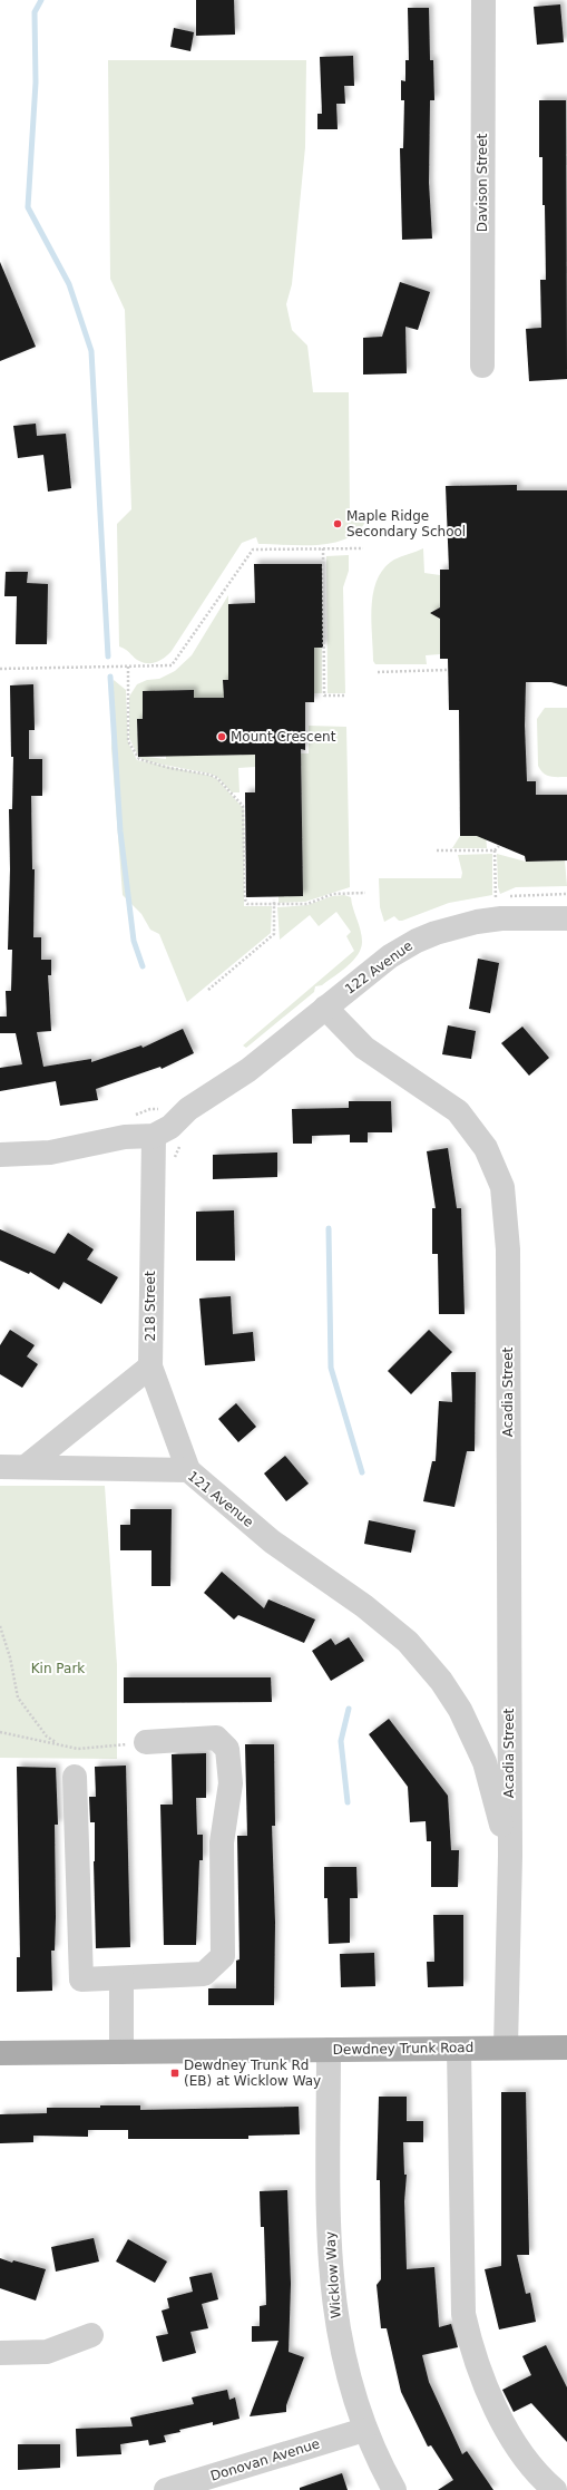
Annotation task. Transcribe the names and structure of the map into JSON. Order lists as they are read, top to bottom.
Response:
{
  "streets": {
    "main road": ["Dewdney Trunk Road"],
    "street": [
      "Davison Street",
      "122 Avenue",
      "218 Street",
      "Acadia Street",
      "121 Avenue",
      "Wicklow Way",
      "Donovan Avenue"
    ]
  },
  "crossings": [
    ["122 Avenue", "218 Street"],
    ["122 Avenue", "Acadia Street"],
    ["218 Street", "121 Avenue"],
    ["Acadia Street", "121 Avenue"],
    ["Acadia Street", "Dewdney Trunk Road"],
    ["Dewdney Trunk Road", "Wicklow Way"],
    ["Wicklow Way", "Donovan Avenue"]
  ],
  "parks": ["Kin Park"],
  "places": {
    "other": ["Maple Ridge Secondary School", "Mount Crescent"],
    "transit": ["Dewdney Trunk Rd (EB) at Wicklow Way"]
  }
}
